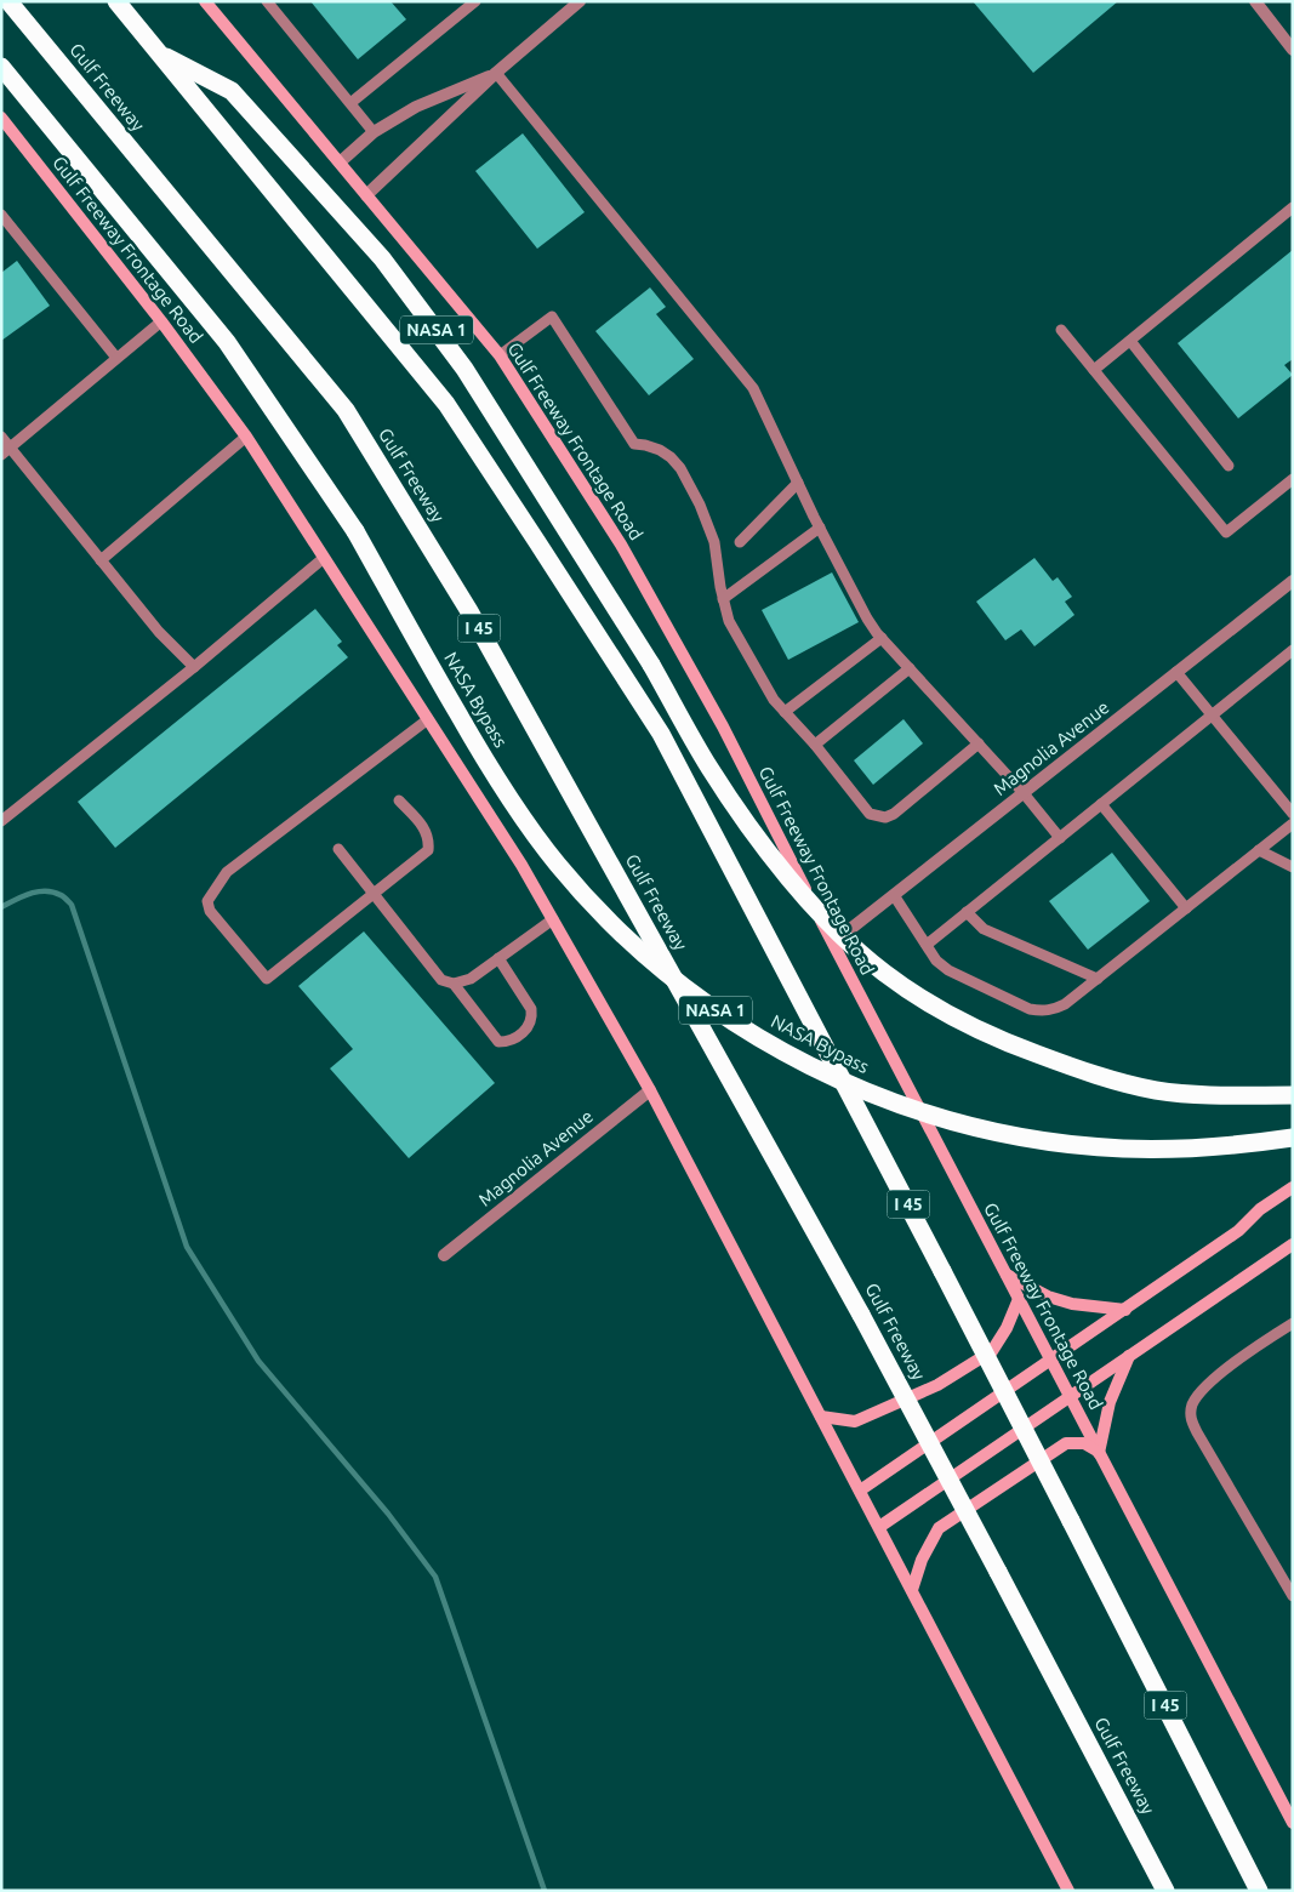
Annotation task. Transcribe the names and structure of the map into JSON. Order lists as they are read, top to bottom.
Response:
{
  "streets": {
    "highway": [
      "Gulf Freeway",
      "NASA 1",
      "I 45",
      "NASA Bypass"
    ],
    "main road": ["Gulf Freeway Frontage Road"],
    "street": ["Magnolia Avenue"]
  },
  "crossings": [
    ["Gulf Freeway Frontage Road", "Magnolia Avenue"],
    ["NASA 1", "I 45"]
  ]
}
